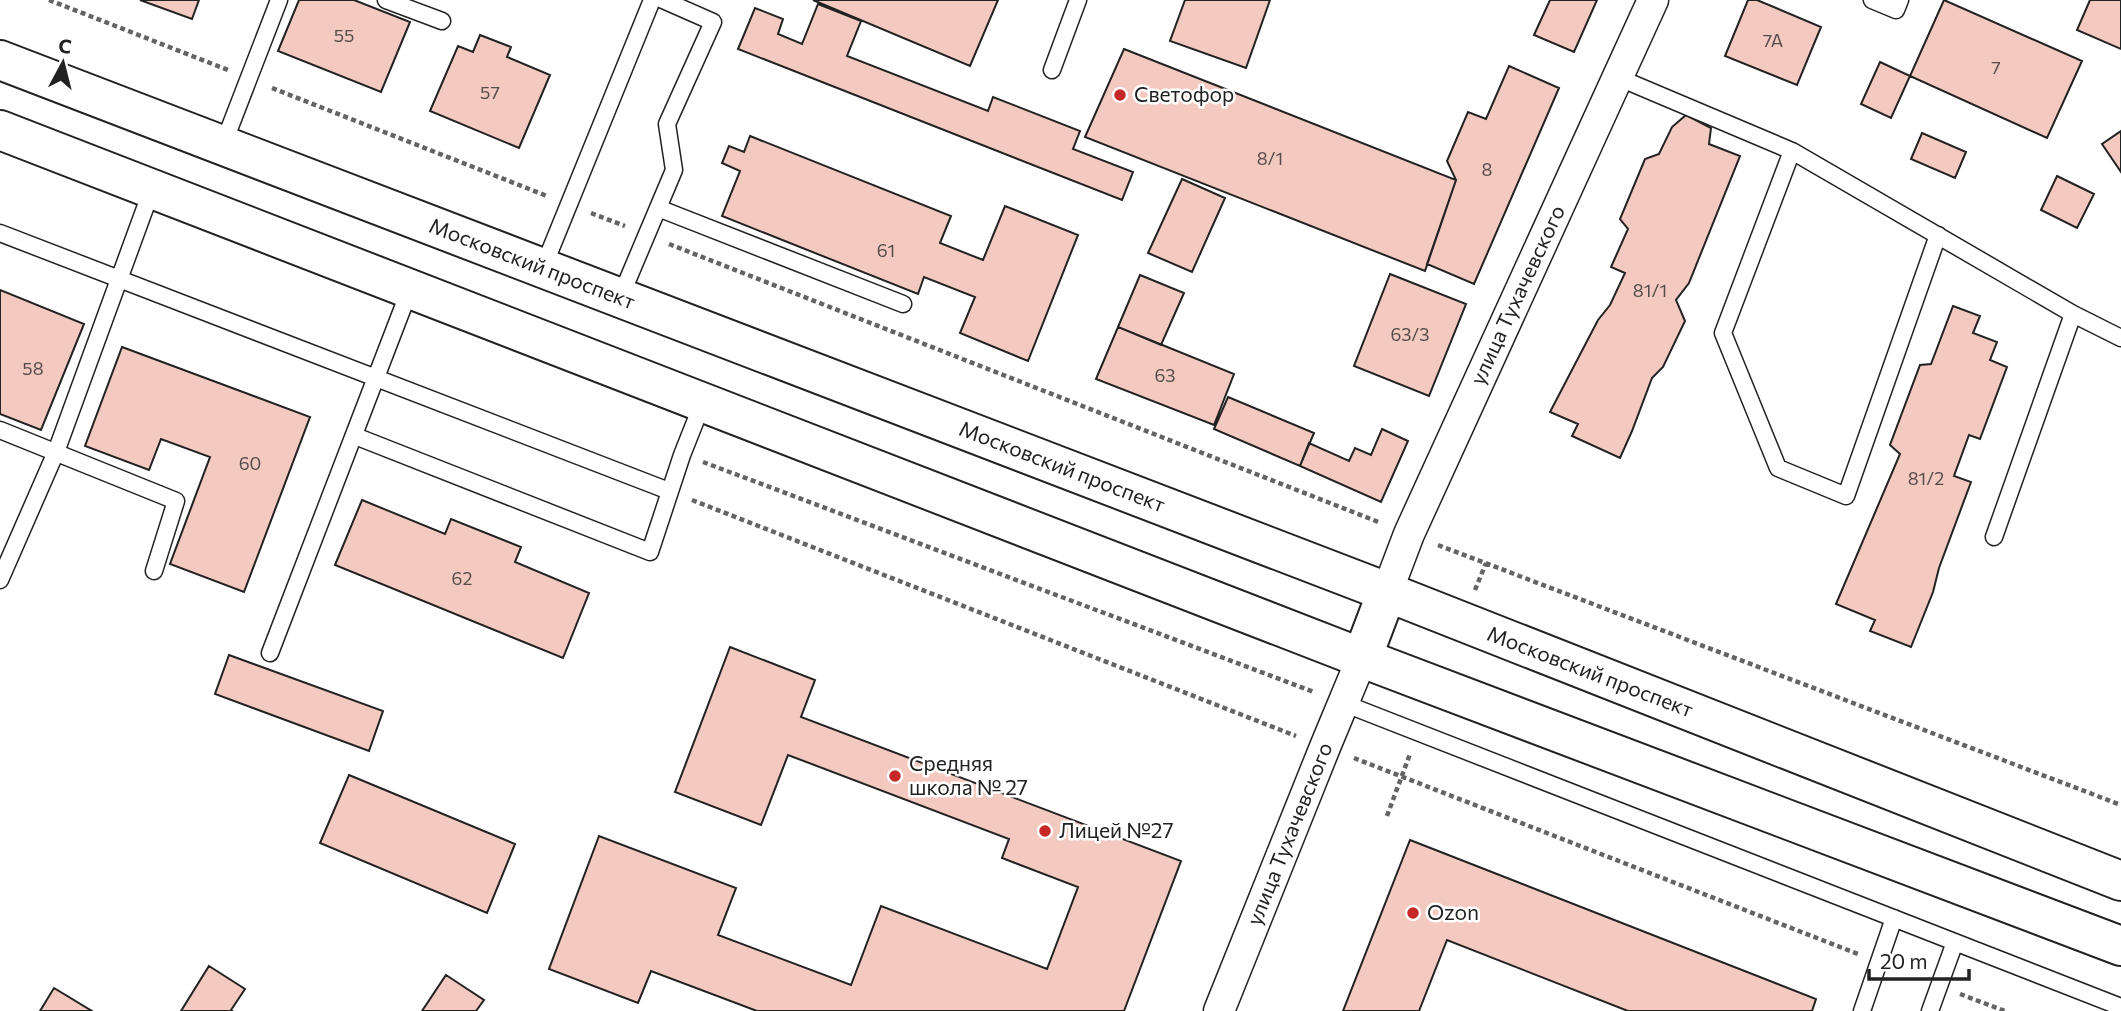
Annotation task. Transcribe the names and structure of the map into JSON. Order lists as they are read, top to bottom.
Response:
{
  "streets": {
    "main road": ["Московский проспект"],
    "street": ["улица Тухачевского"]
  },
  "crossings": [
    ["Московский проспект", "улица Тухачевского"]
  ],
  "places": [
    "Светофор",
    "Средняя школа № 27",
    "Лицей №27",
    "Ozon"
  ],
  "house_numbers": [
    "55",
    "7А",
    "7",
    "57",
    "8/1",
    "8",
    "61",
    "81/1",
    "63/3",
    "58",
    "63",
    "60",
    "81/2",
    "62"
  ],
  "scale_bar": "20 m",
  "north": "top"
}
